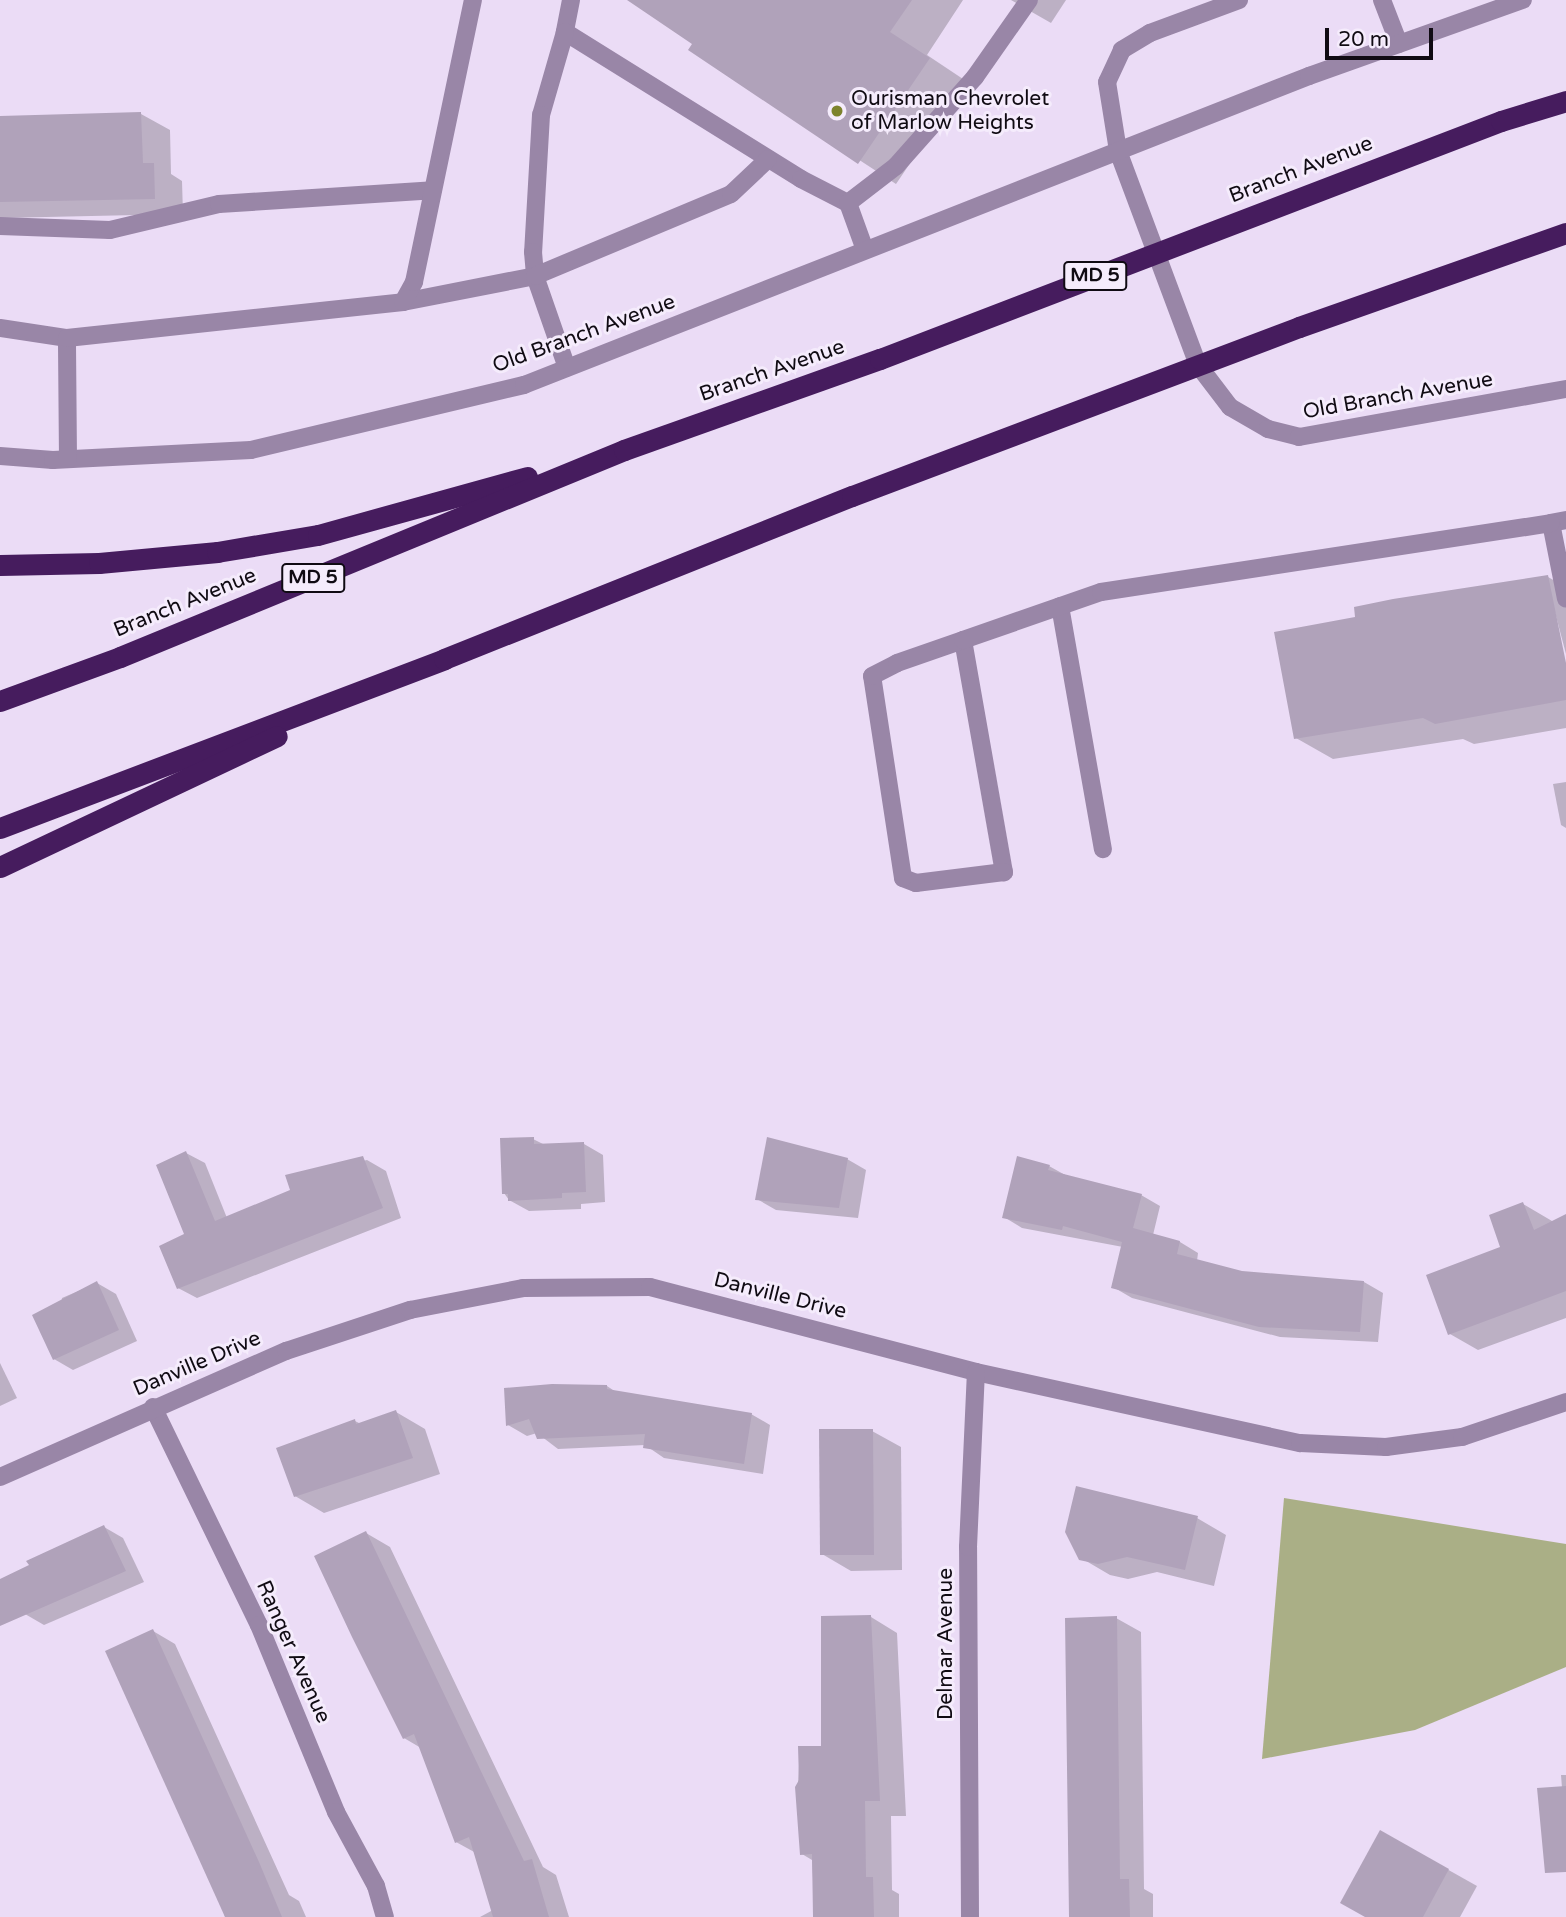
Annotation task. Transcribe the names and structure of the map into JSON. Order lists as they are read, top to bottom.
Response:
{
  "streets": {
    "highway": ["Branch Avenue", "MD 5"],
    "street": [
      "Old Branch Avenue",
      "Danville Drive",
      "Delmar Avenue",
      "Ranger Avenue"
    ]
  },
  "crossings": [
    ["Branch Avenue", "Old Branch Avenue"],
    ["Danville Drive", "Delmar Avenue"],
    ["Danville Drive", "Ranger Avenue"]
  ],
  "places": ["Ourisman Chevrolet of Marlow Heights"],
  "scale_bar": "20 m"
}
